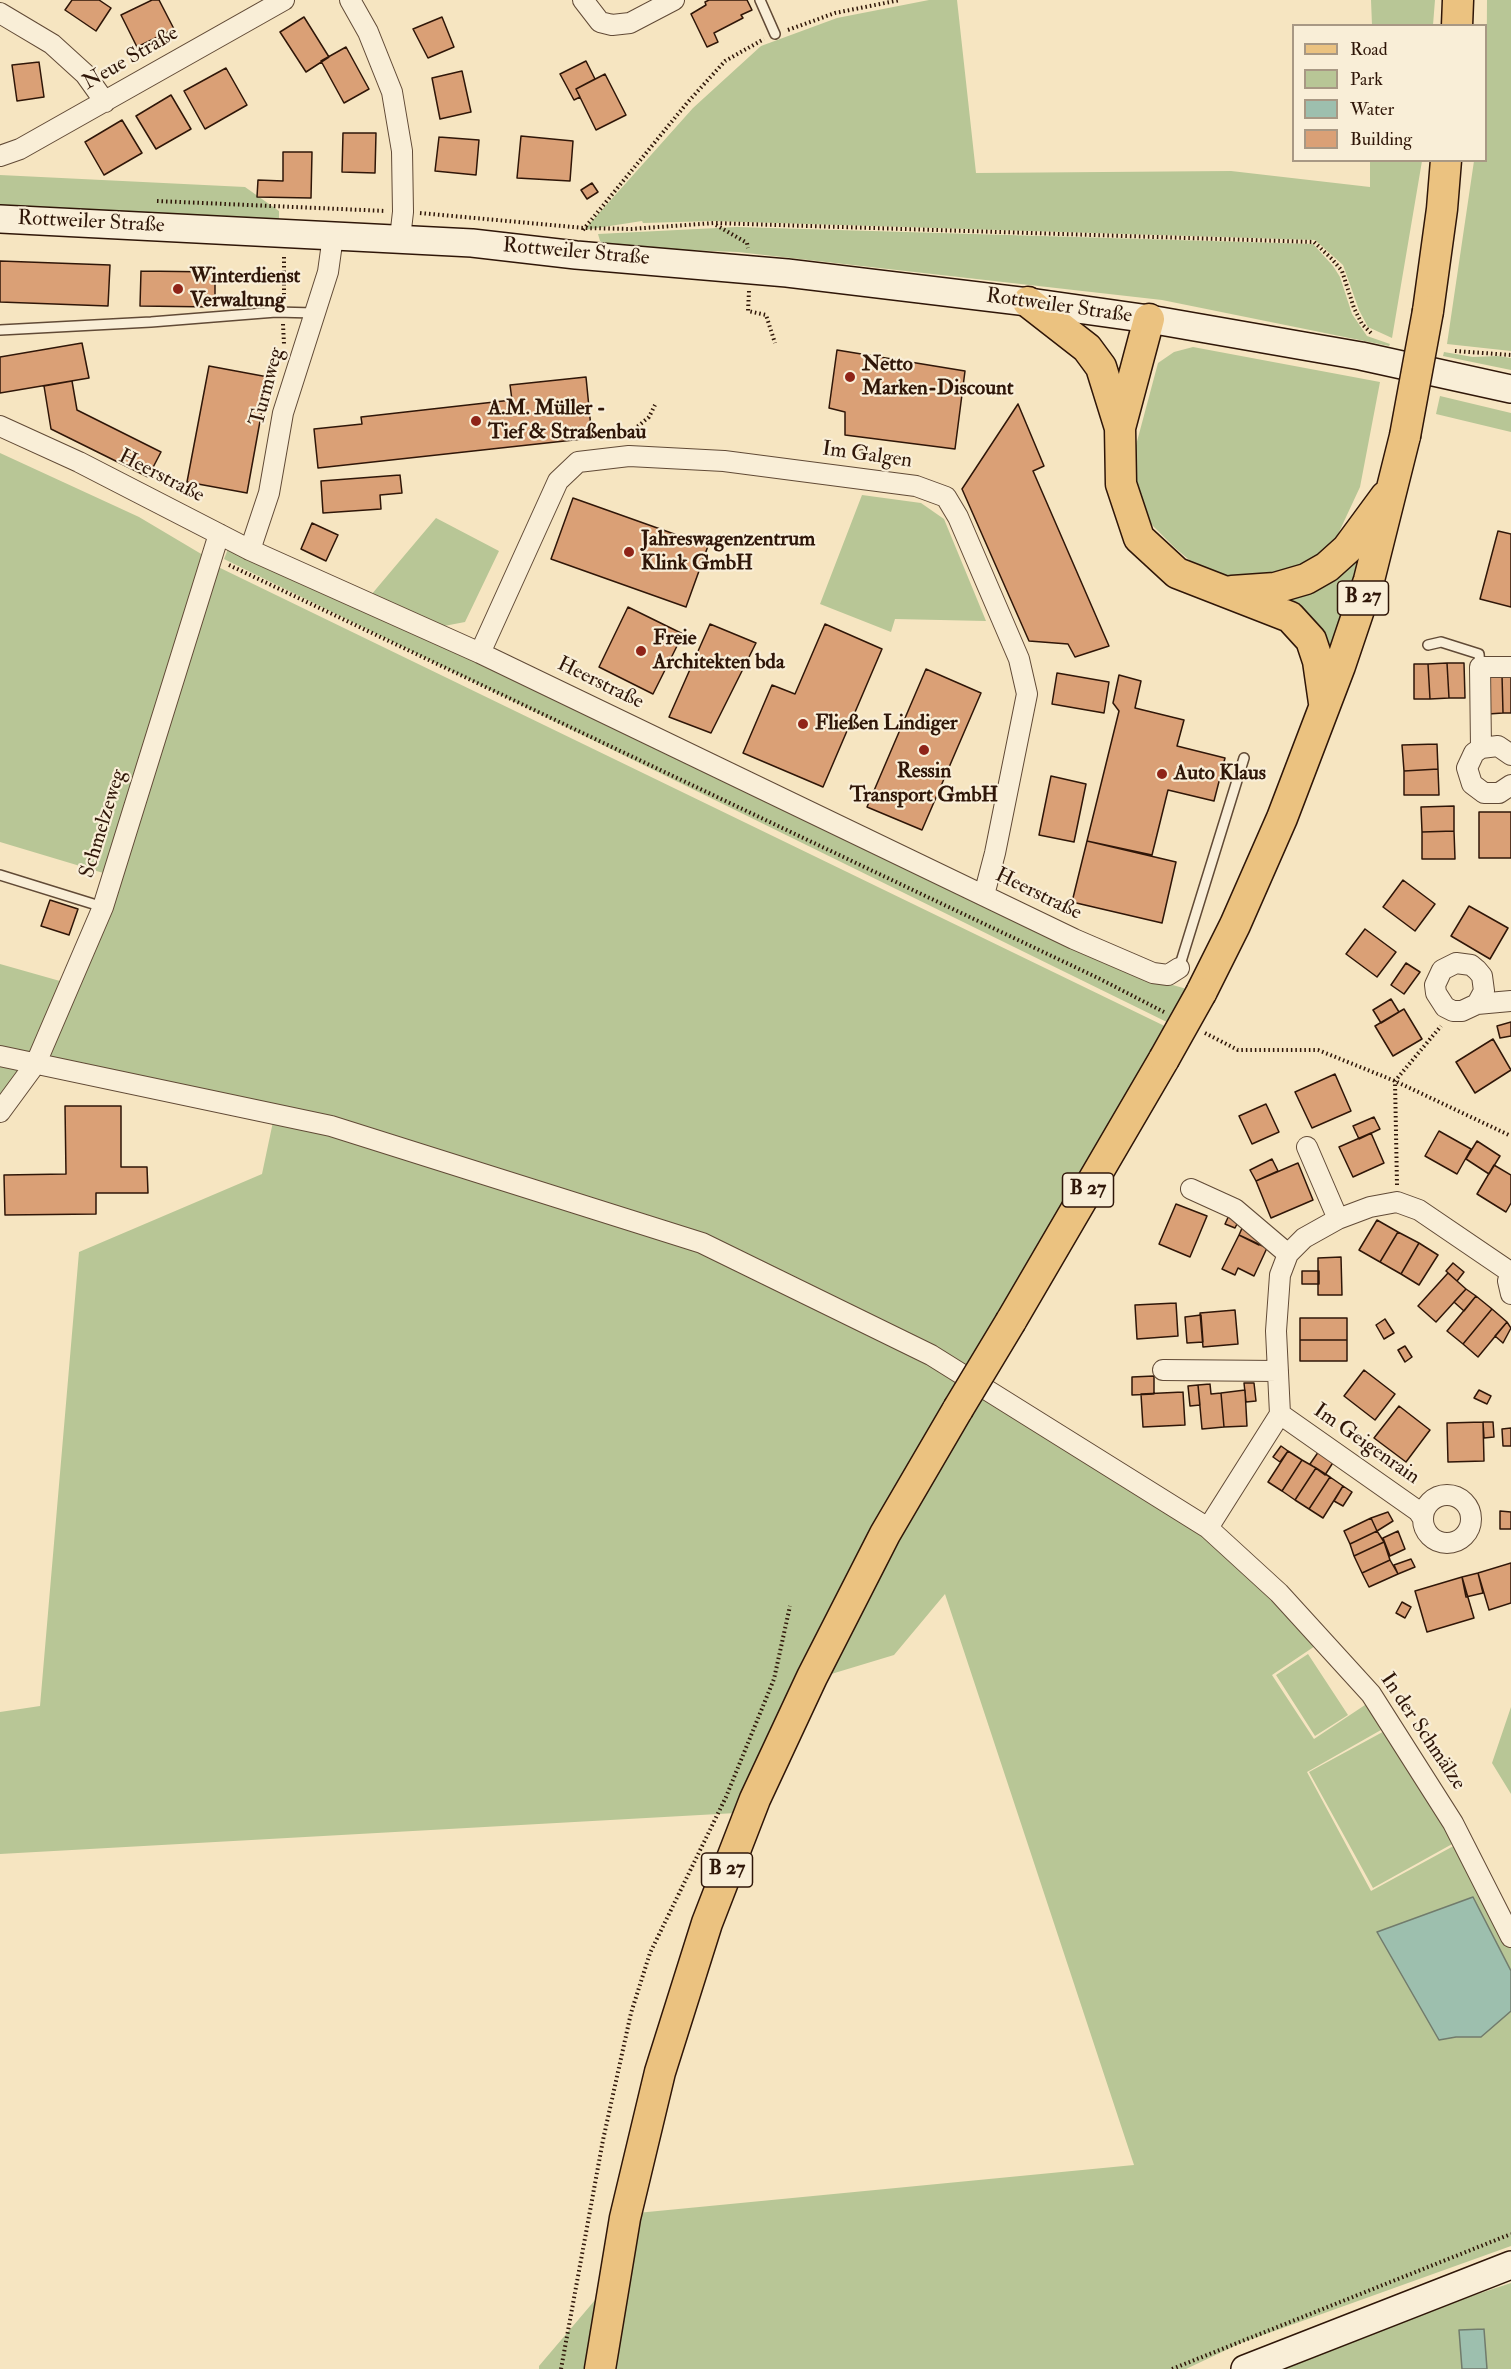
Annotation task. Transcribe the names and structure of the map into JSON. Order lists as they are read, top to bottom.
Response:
{
  "streets": {
    "main road": ["B 27"],
    "street": [
      "Neue Straße",
      "Rottweiler Straße",
      "Turmweg",
      "Im Galgen",
      "Heerstraße",
      "Schmelzeweg",
      "Im Geigenrain",
      "In der Schmälze"
    ]
  },
  "crossings": [
    ["Rottweiler Straße", "Turmweg"],
    ["Turmweg", "Heerstraße"],
    ["Im Galgen", "Heerstraße"],
    ["Heerstraße", "Schmelzeweg"],
    ["Schmelzeweg", "In der Schmälze"],
    ["Im Geigenrain", "In der Schmälze"]
  ],
  "places": [
    "Winterdienst Verwaltung",
    "Netto Marken-Discount",
    "A.M. Müller - Tief & Straßenbau",
    "Jahreswagenzentrum Klink GmbH",
    "Freie Architekten bda",
    "Fließen Lindiger",
    "Ressin Transport GmbH",
    "Auto Klaus"
  ],
  "legend": [
    "Road",
    "Park",
    "Water",
    "Building"
  ]
}
